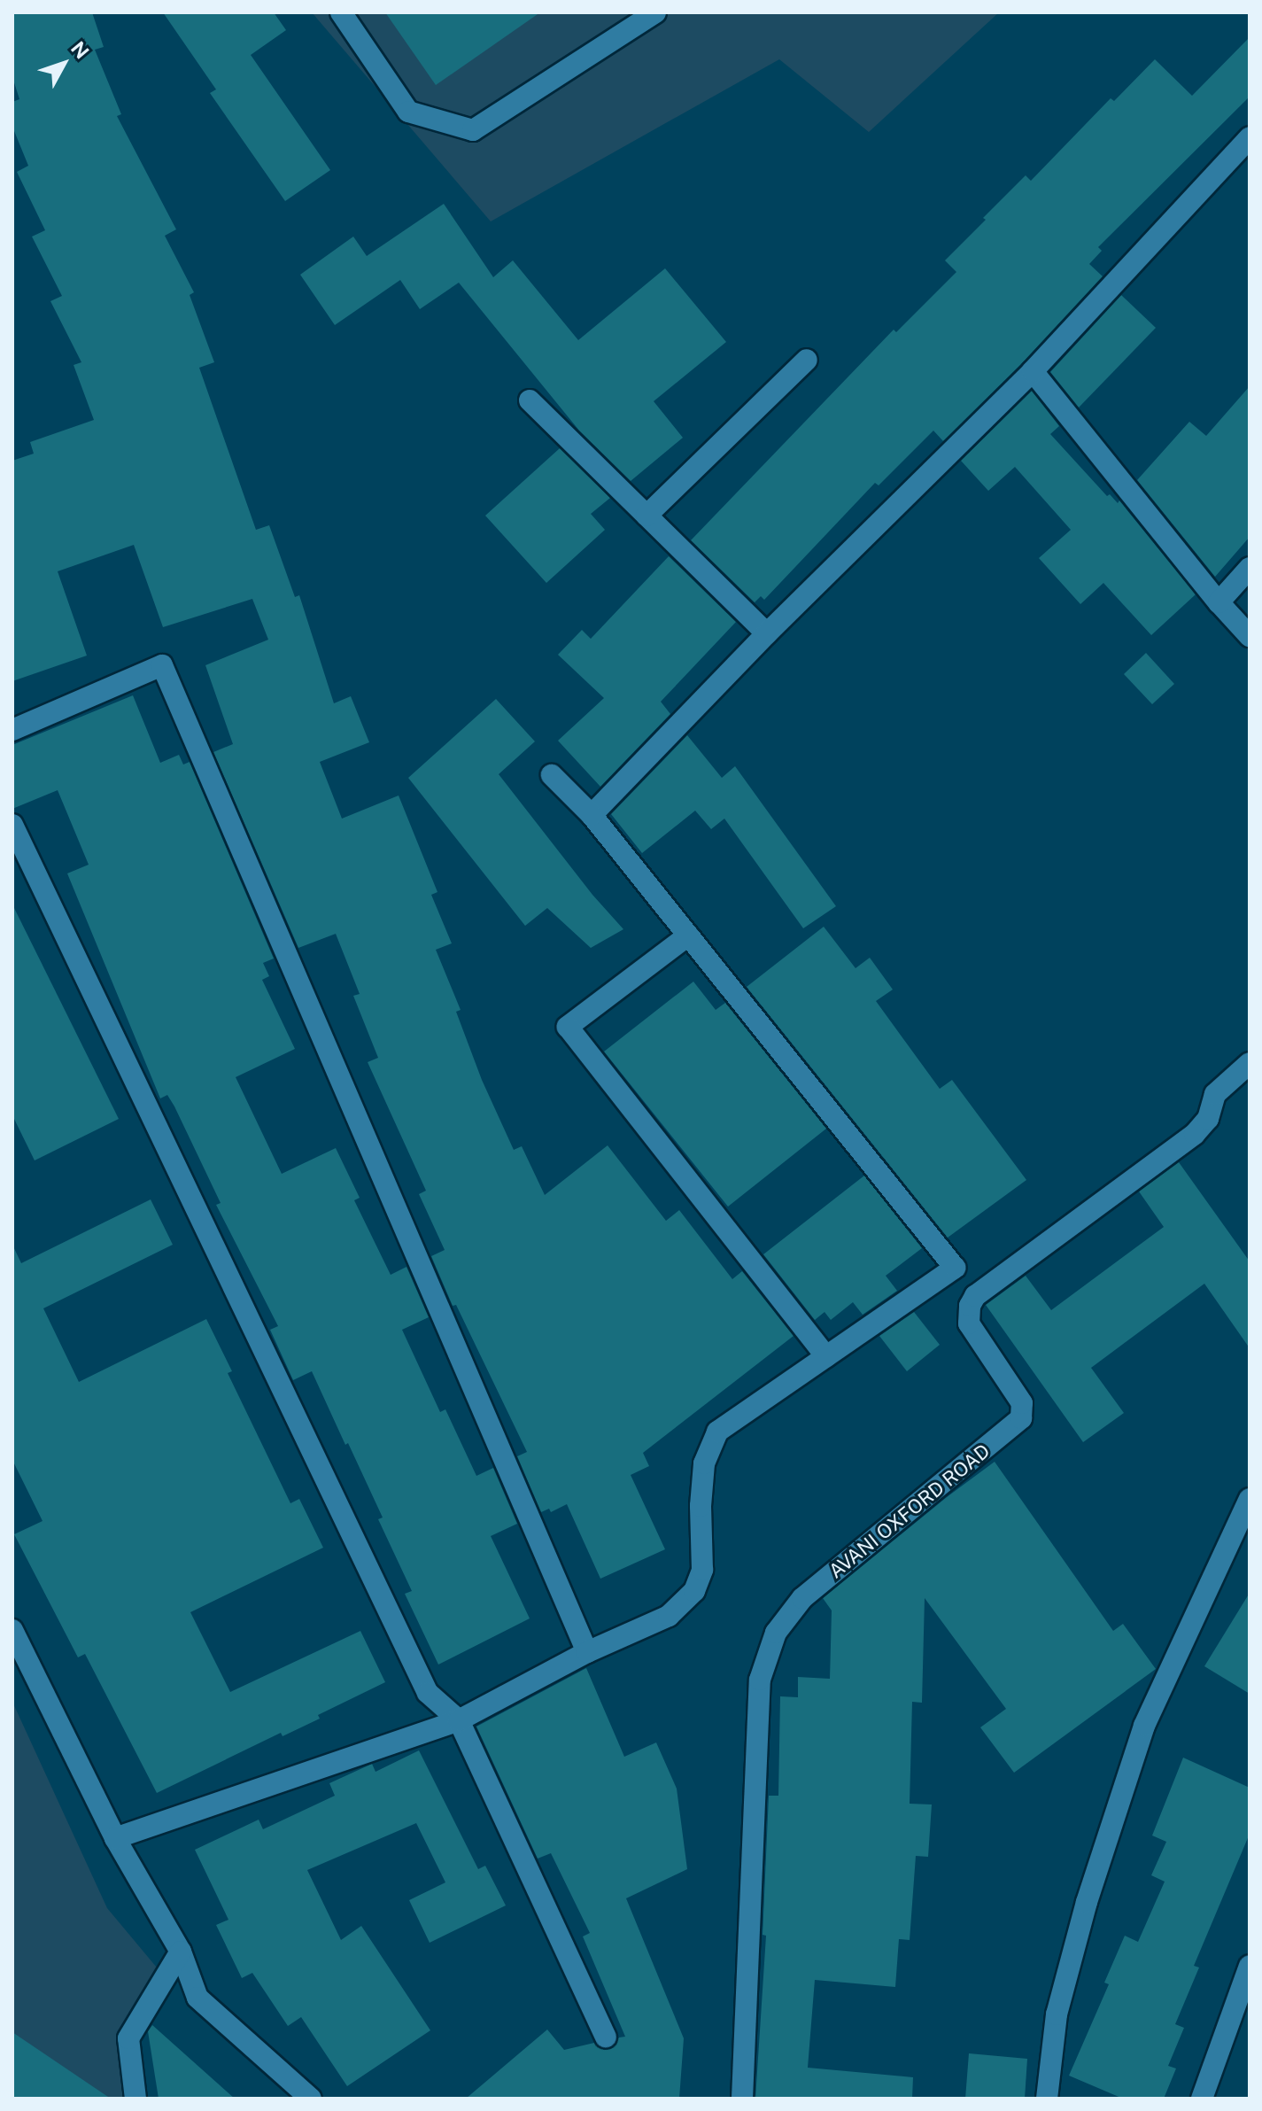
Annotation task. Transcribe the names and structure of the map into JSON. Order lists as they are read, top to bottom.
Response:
{
  "streets": {
    "street": ["AVANI OXFORD ROAD"]
  },
  "north": "top right"
}
